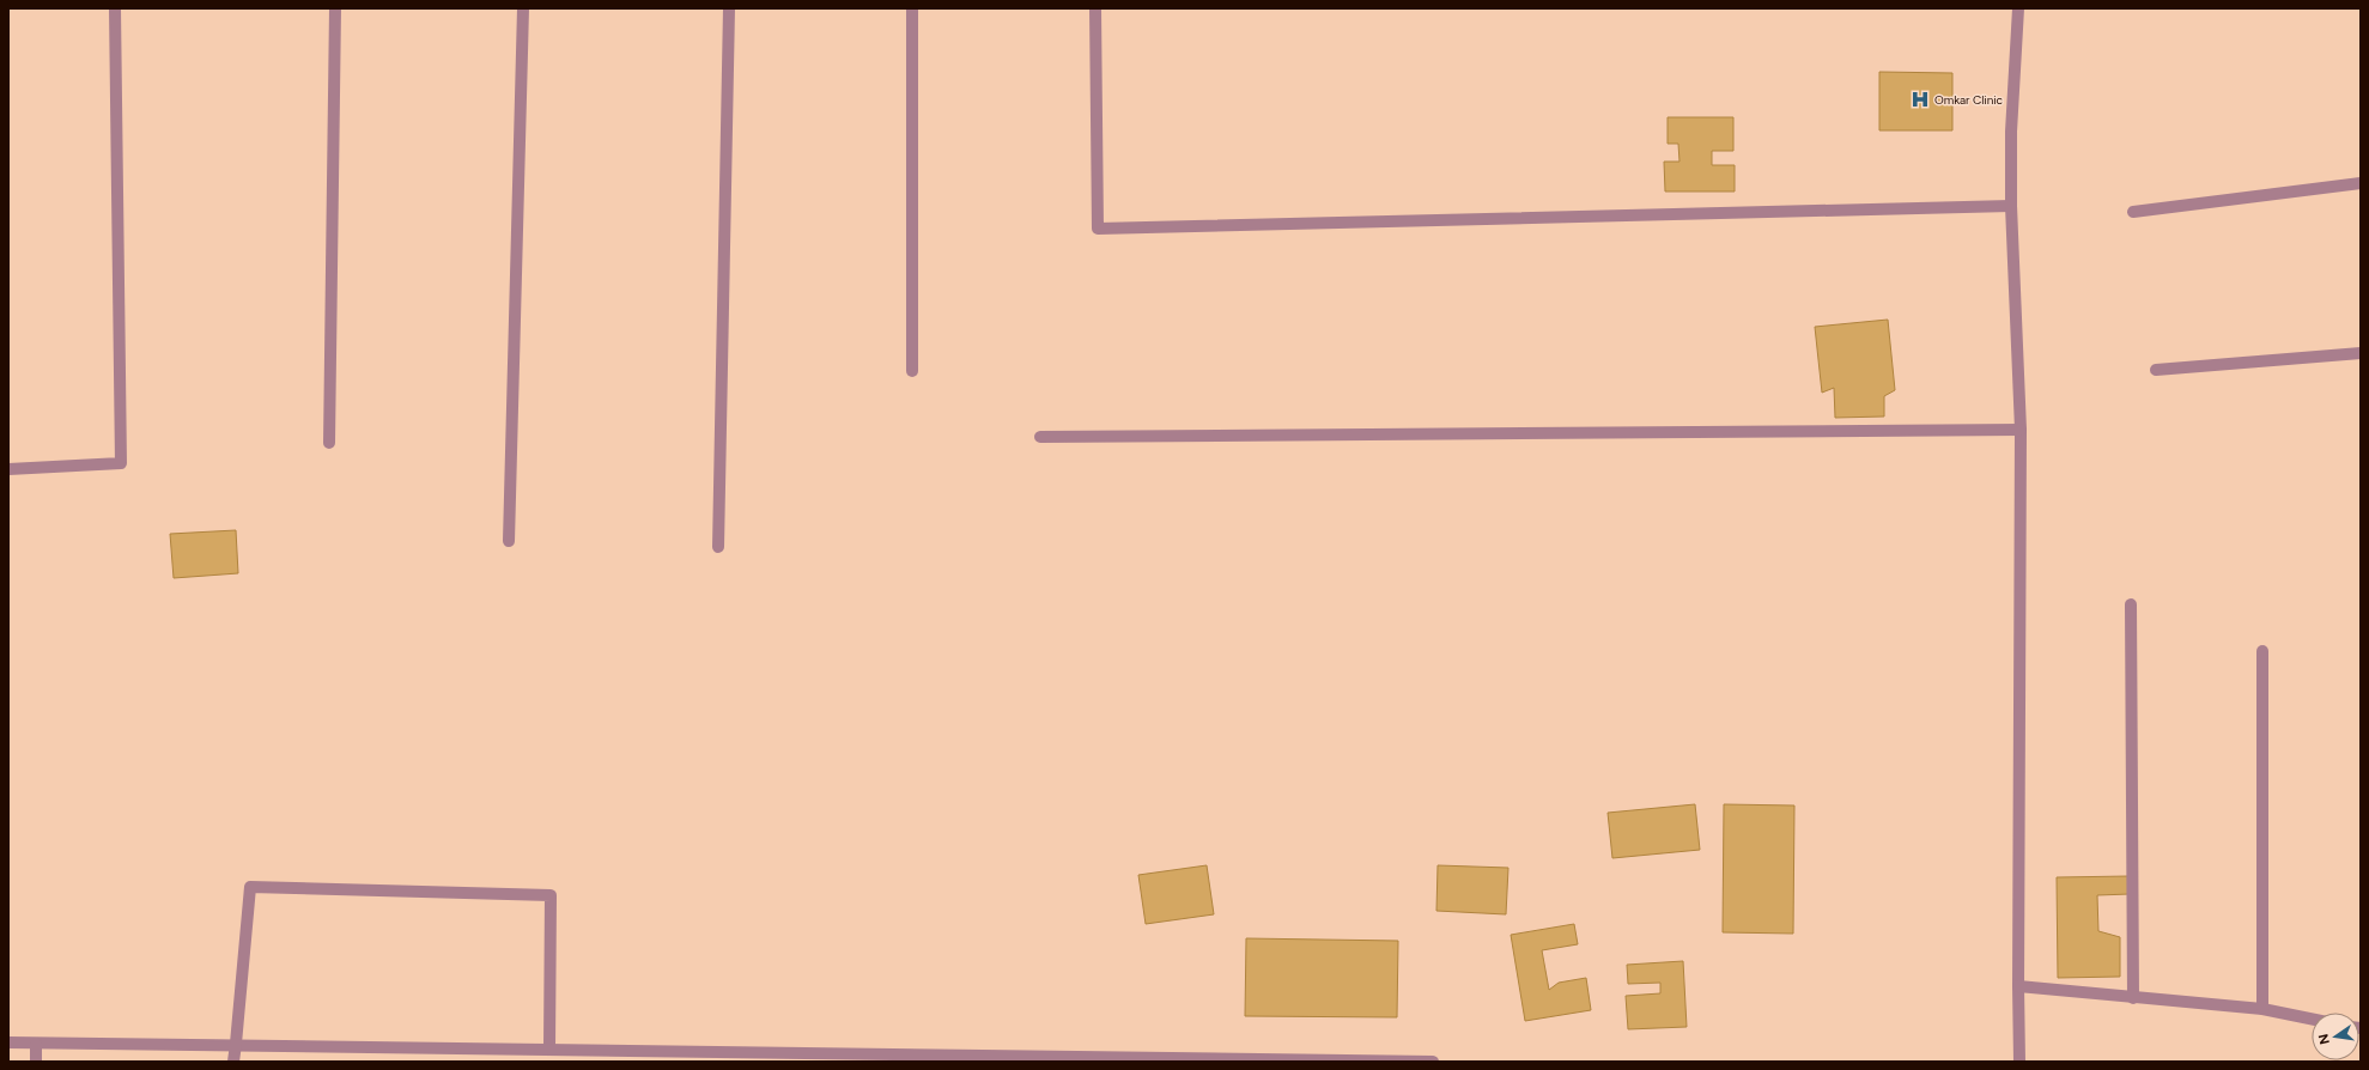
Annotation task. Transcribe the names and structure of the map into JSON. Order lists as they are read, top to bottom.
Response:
{
  "places": {
    "hospital": ["Omkar Clinic"]
  },
  "north": "left"
}
